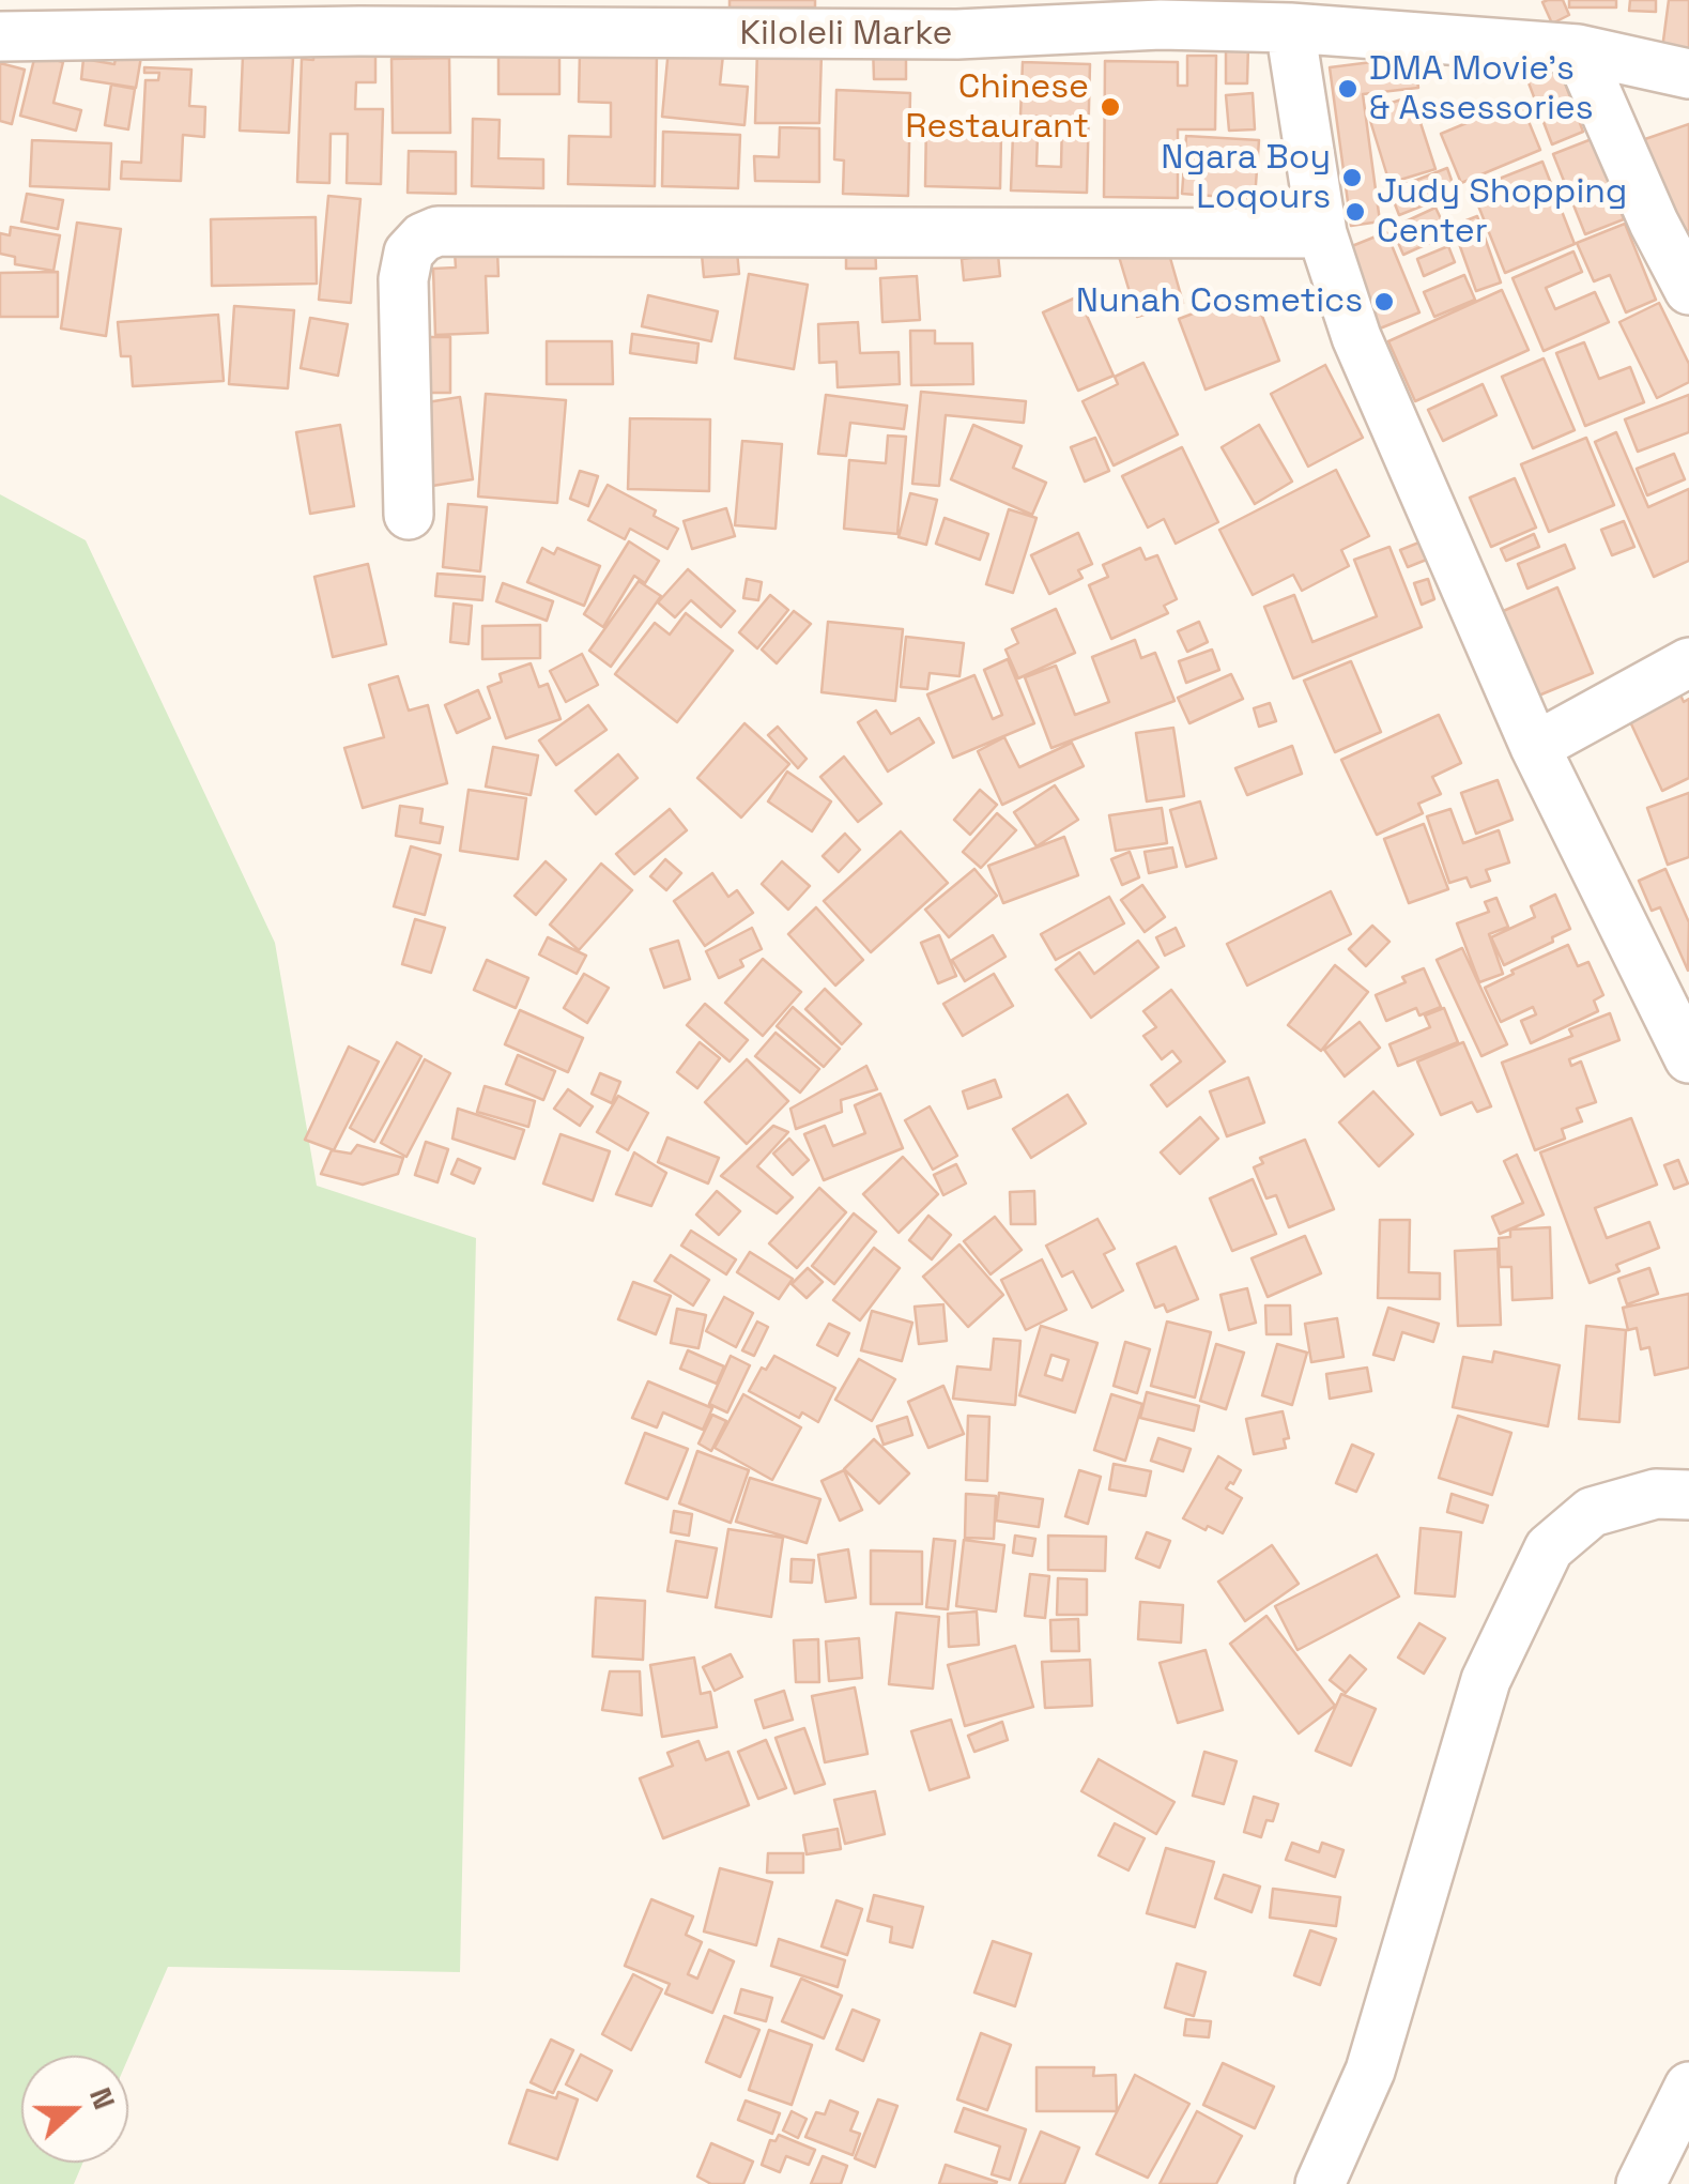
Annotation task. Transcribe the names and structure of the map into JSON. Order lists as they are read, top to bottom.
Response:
{
  "streets": {
    "street": ["Kiloleli Marke"]
  },
  "places": [
    "DMA Movie's & Assessories",
    "Chinese Restaurant",
    "Ngara Boy Loqours",
    "Judy Shopping Center",
    "Nunah Cosmetics"
  ],
  "north": "right"
}
